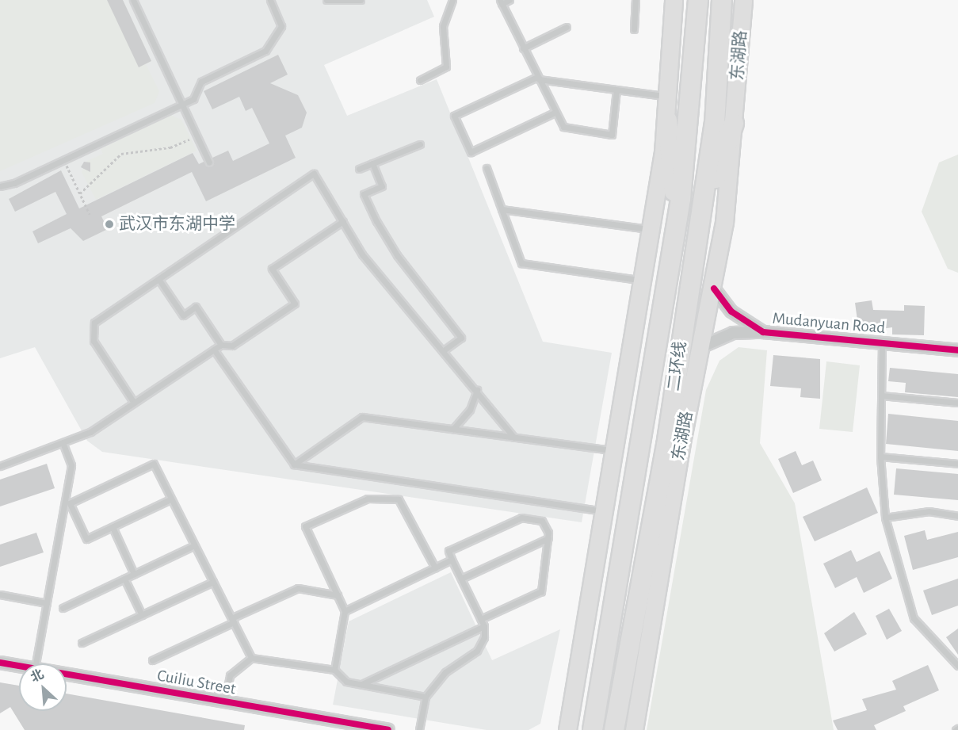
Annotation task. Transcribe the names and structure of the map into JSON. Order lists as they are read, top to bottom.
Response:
{
  "streets": {
    "highway": ["二环线"],
    "main road": ["东湖路"],
    "street": ["Mudanyuan Road", "Cuiliu Street"]
  },
  "crossings": [
    ["东湖路", "Mudanyuan Road"]
  ],
  "places": ["武汉市东湖中学"],
  "north": "top left"
}
